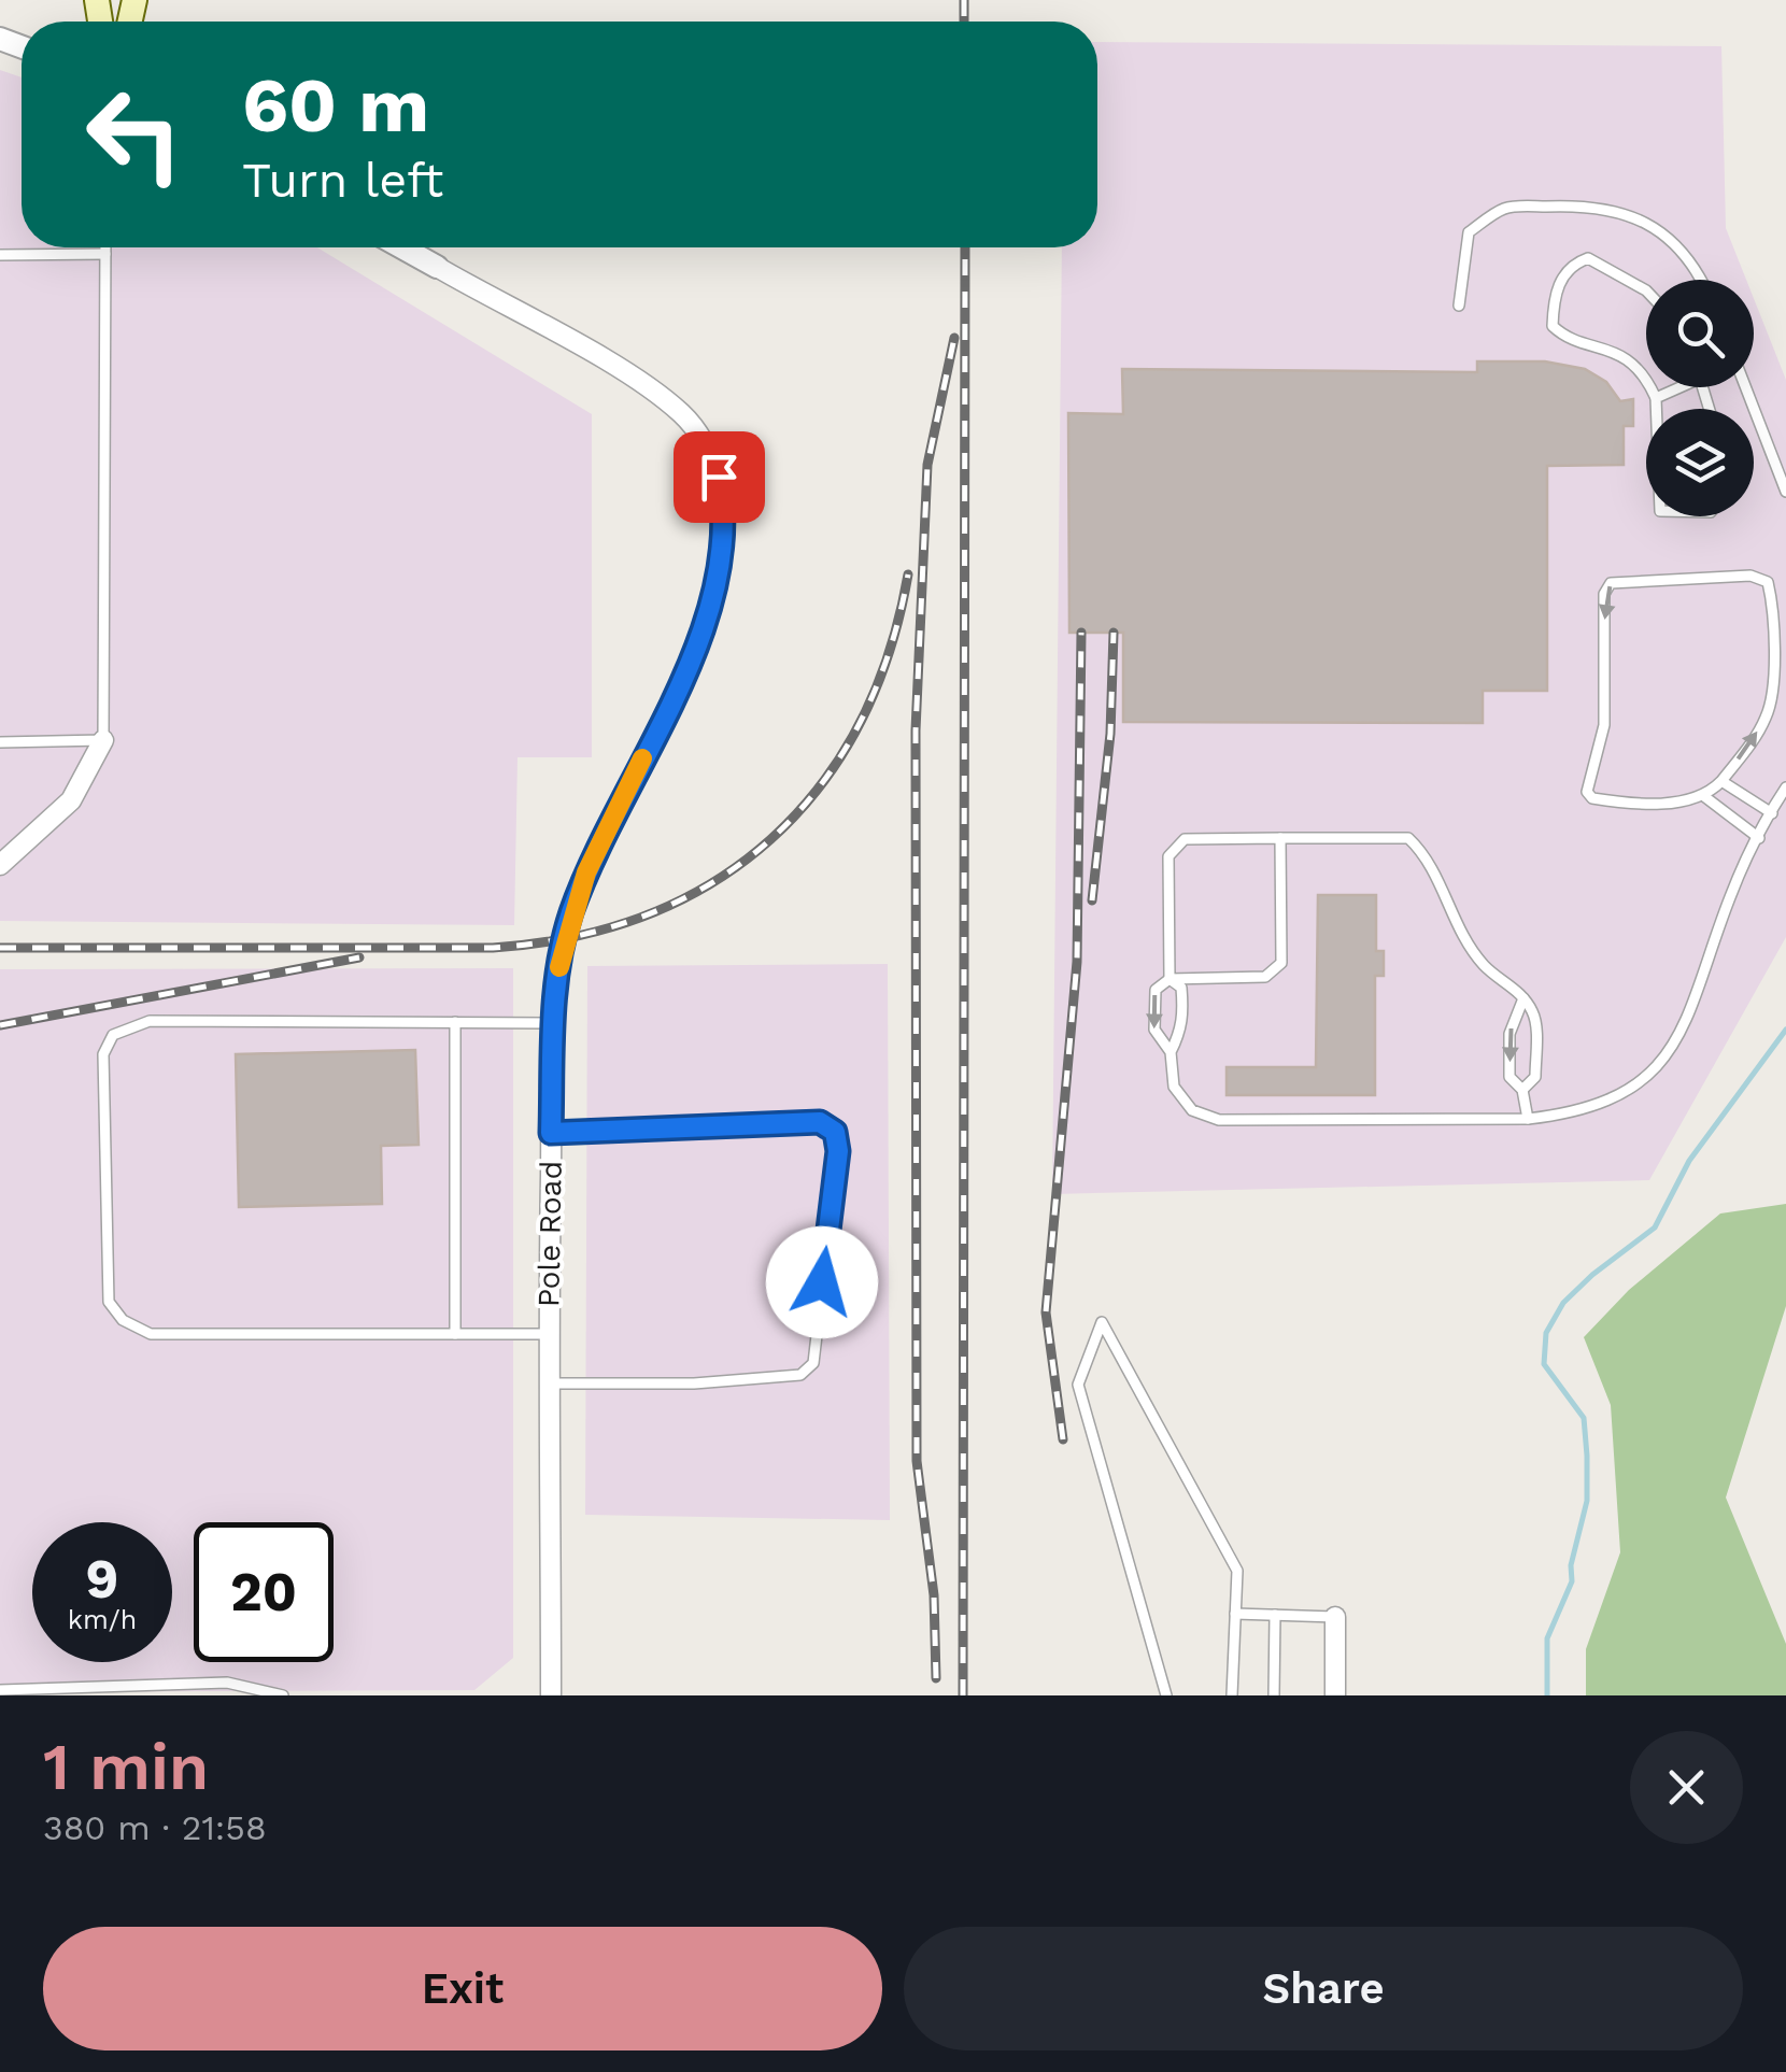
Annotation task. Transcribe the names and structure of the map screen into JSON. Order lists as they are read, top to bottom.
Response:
{
  "streets": {
    "street": ["Pole Road"]
  },
  "page": {
    "turn": ["60 m", "Turn left"],
    "speed": "9 km/h",
    "limit": "20",
    "heading": ["1 min", "380 m · 21:58"],
    "buttons": ["Exit", "Share"]
  }
}
